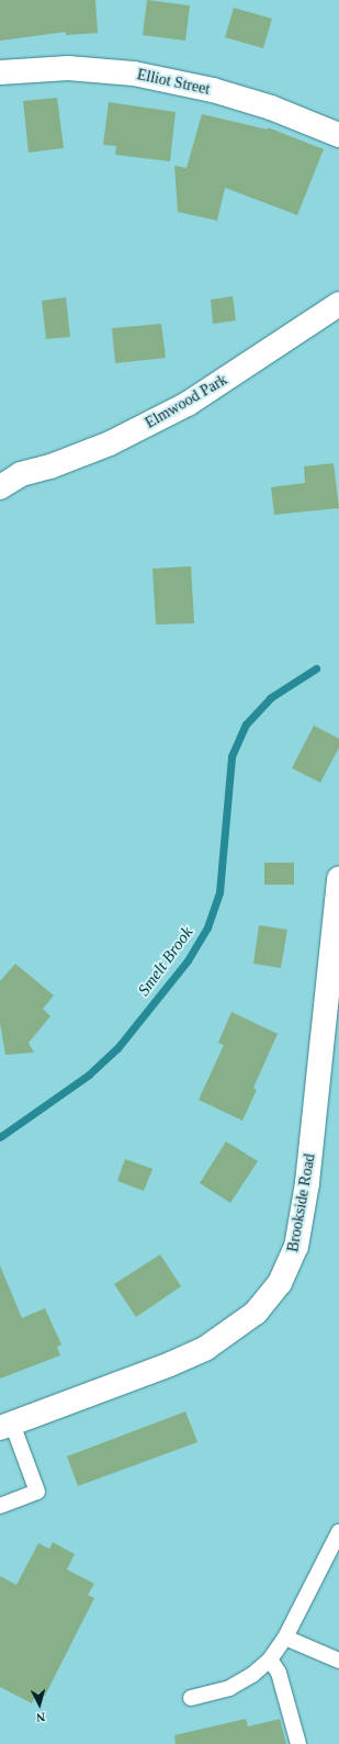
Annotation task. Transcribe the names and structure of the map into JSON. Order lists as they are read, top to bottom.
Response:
{
  "streets": {
    "street": ["Elliot Street", "Elmwood Park", "Brookside Road"]
  },
  "water": ["Smelt Brook"],
  "north": "bottom"
}
